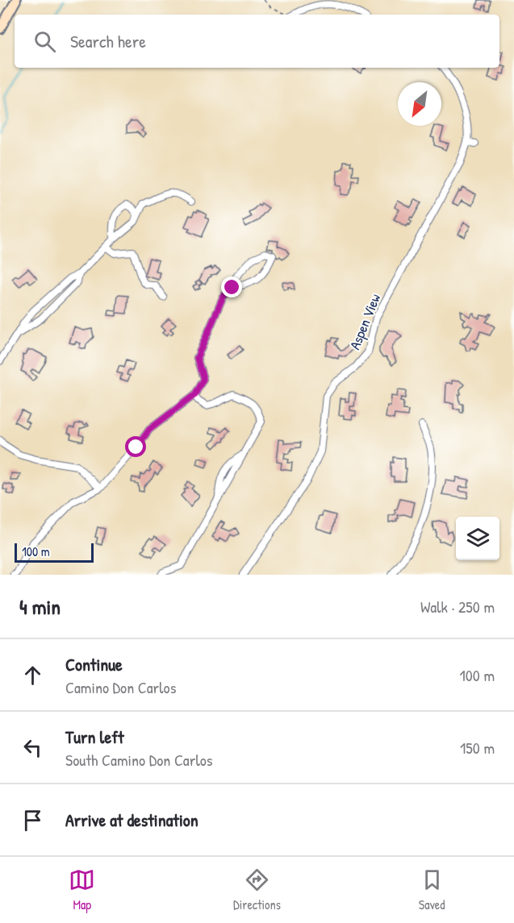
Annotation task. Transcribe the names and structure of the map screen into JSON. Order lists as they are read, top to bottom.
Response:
{
  "streets": {
    "street": ["Aspen View"]
  },
  "scale_bar": "100 m",
  "north": "bottom left",
  "page": {
    "search": "Search here",
    "scale": "100 m",
    "heading": ["4 min", "Walk · 250 m"],
    "list": [
      ["Continue", "Camino Don Carlos", "100 m"],
      ["Turn left", "South Camino Don Carlos", "150 m"],
      "Arrive at destination"
    ],
    "nav": ["Map", "Directions", "Saved"]
  }
}
